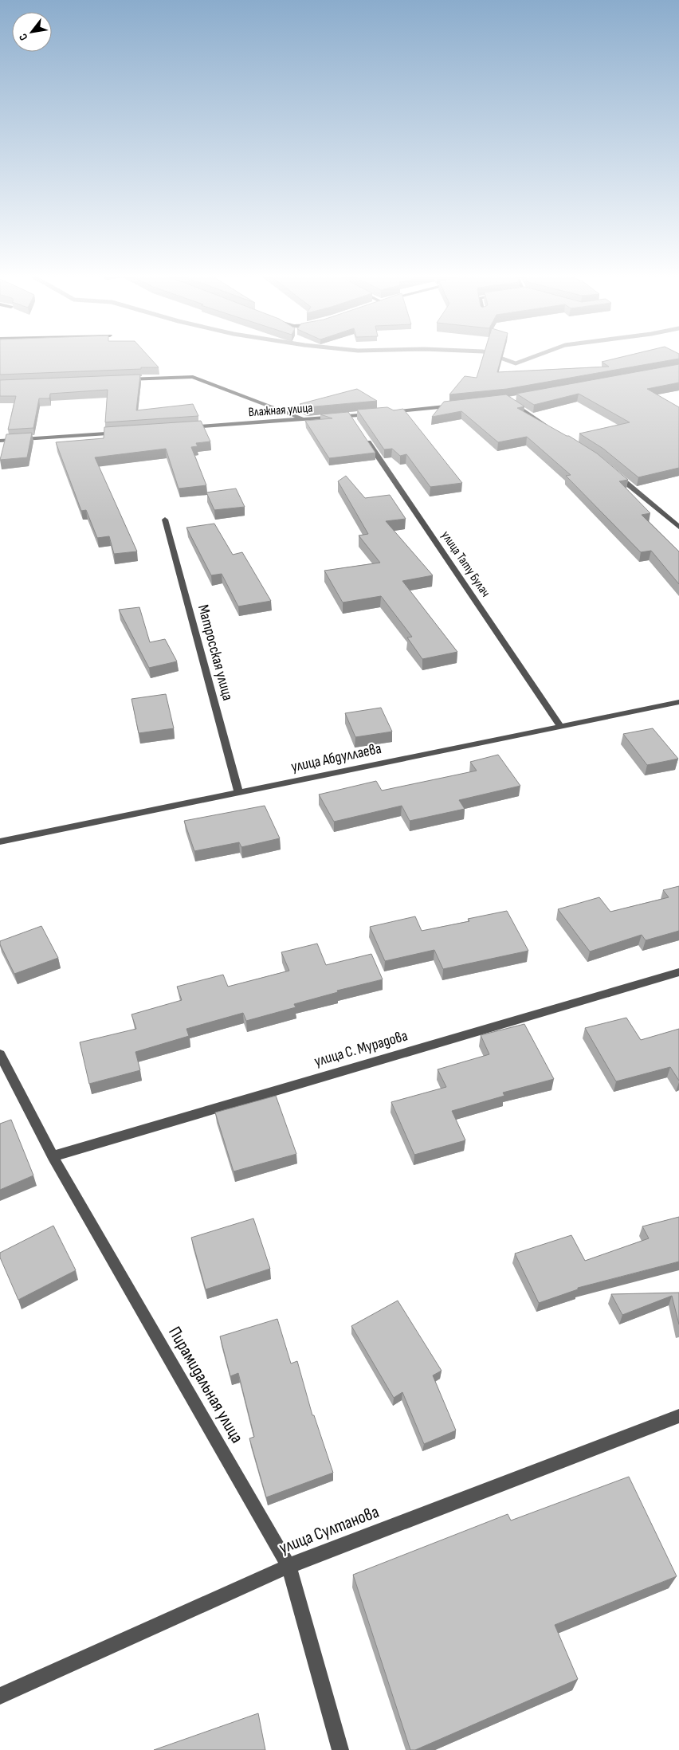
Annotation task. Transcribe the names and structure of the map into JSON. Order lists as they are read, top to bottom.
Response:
{
  "streets": {
    "street": [
      "Влажная улица",
      "улица Тату Булач",
      "Матросская улица",
      "улица Абдуллаева",
      "улица С. Мурадова",
      "Пирамидальная улица",
      "улица Султанова"
    ]
  },
  "crossings": [
    ["улица Тату Булач", "улица Абдуллаева"],
    ["Матросская улица", "улица Абдуллаева"],
    ["улица С. Мурадова", "Пирамидальная улица"],
    ["Пирамидальная улица", "улица Султанова"]
  ],
  "north": "bottom left"
}
